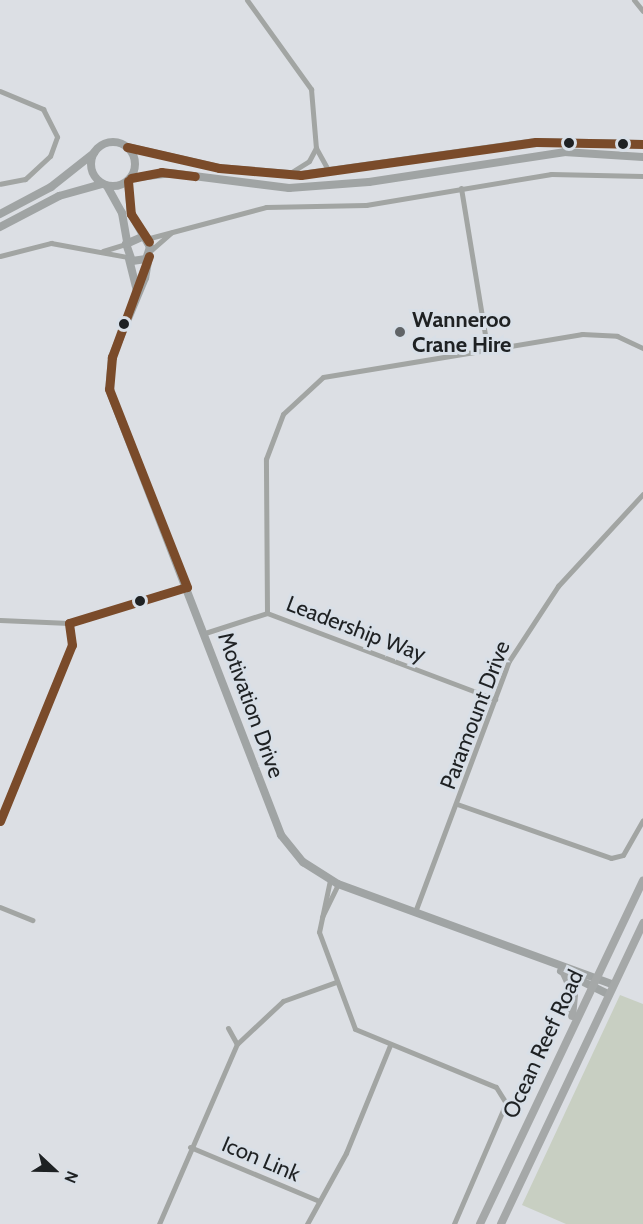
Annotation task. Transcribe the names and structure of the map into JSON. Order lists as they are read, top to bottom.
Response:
{
  "streets": {
    "main road": ["Motivation Drive", "Ocean Reef Road"],
    "street": ["Leadership Way", "Paramount Drive", "Icon Link"]
  },
  "crossings": [
    ["Leadership Way", "Motivation Drive"],
    ["Leadership Way", "Paramount Drive"],
    ["Motivation Drive", "Paramount Drive"],
    ["Motivation Drive", "Ocean Reef Road"]
  ],
  "places": ["Wanneroo Crane Hire"],
  "north": "right"
}
